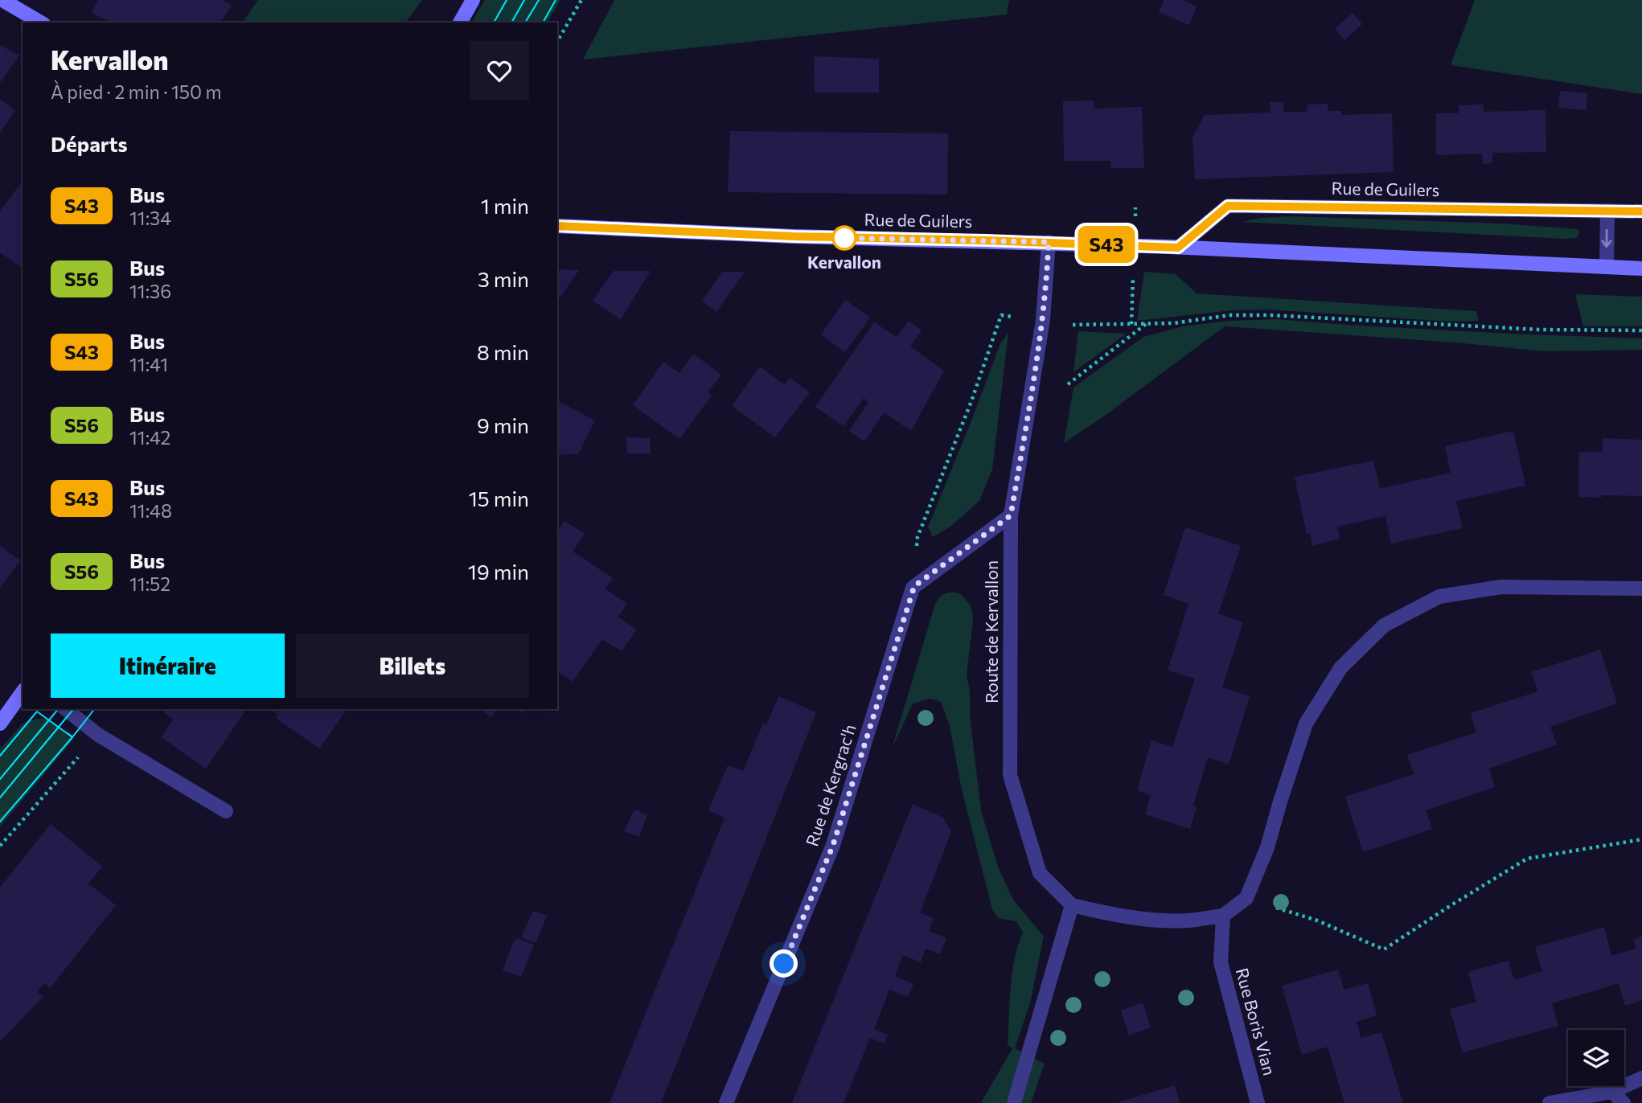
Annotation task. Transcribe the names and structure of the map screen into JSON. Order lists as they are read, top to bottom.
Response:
{
  "streets": {
    "street": [
      "Rue de Guilers",
      "Route de Kervallon",
      "Rue de Kergrac'h",
      "Rue Boris Vian"
    ]
  },
  "crossings": [
    ["Rue de Guilers", "Route de Kervallon"]
  ],
  "places": ["Kervallon"],
  "lines": ["bus line S43"],
  "page": {
    "on_map": "S43",
    "heading": [
      ["Kervallon", "À pied · 2 min · 150 m"],
      "Départs"
    ],
    "list": [
      {
        "mark": "S43",
        "name": "Bus",
        "note": "11:34",
        "value": "1 min"
      },
      {
        "mark": "S56",
        "name": "Bus",
        "note": "11:36",
        "value": "3 min"
      },
      {
        "mark": "S43",
        "name": "Bus",
        "note": "11:41",
        "value": "8 min"
      },
      {
        "mark": "S56",
        "name": "Bus",
        "note": "11:42",
        "value": "9 min"
      },
      {
        "mark": "S43",
        "name": "Bus",
        "note": "11:48",
        "value": "15 min"
      },
      {
        "mark": "S56",
        "name": "Bus",
        "note": "11:52",
        "value": "19 min"
      }
    ],
    "buttons": ["Itinéraire", "Billets"]
  }
}
